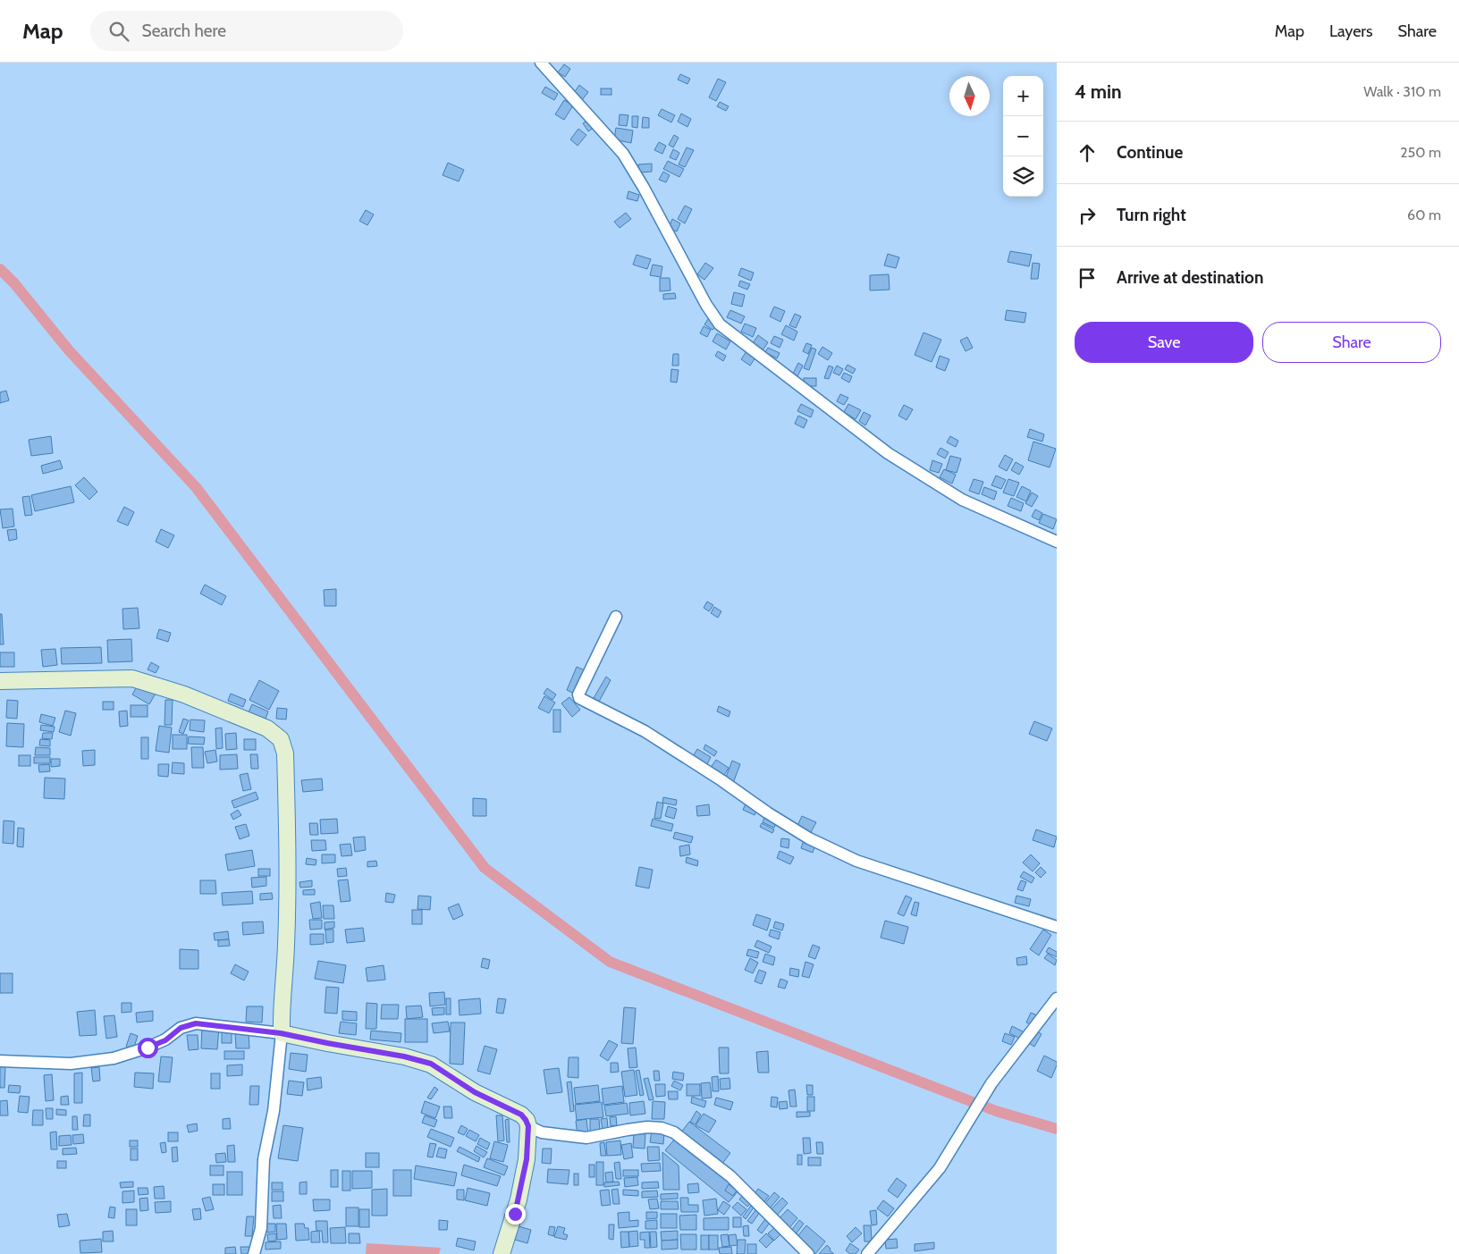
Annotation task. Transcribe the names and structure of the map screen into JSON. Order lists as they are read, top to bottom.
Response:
{
  "north": "bottom",
  "page": {
    "header": "Map",
    "search": "Search here",
    "nav": ["Map", "Layers", "Share"],
    "heading": ["4 min", "Walk · 310 m"],
    "map_buttons": ["+", "−"],
    "list": [
      ["Continue", "250 m"],
      ["Turn right", "60 m"],
      "Arrive at destination"
    ],
    "buttons": ["Save", "Share"]
  }
}
